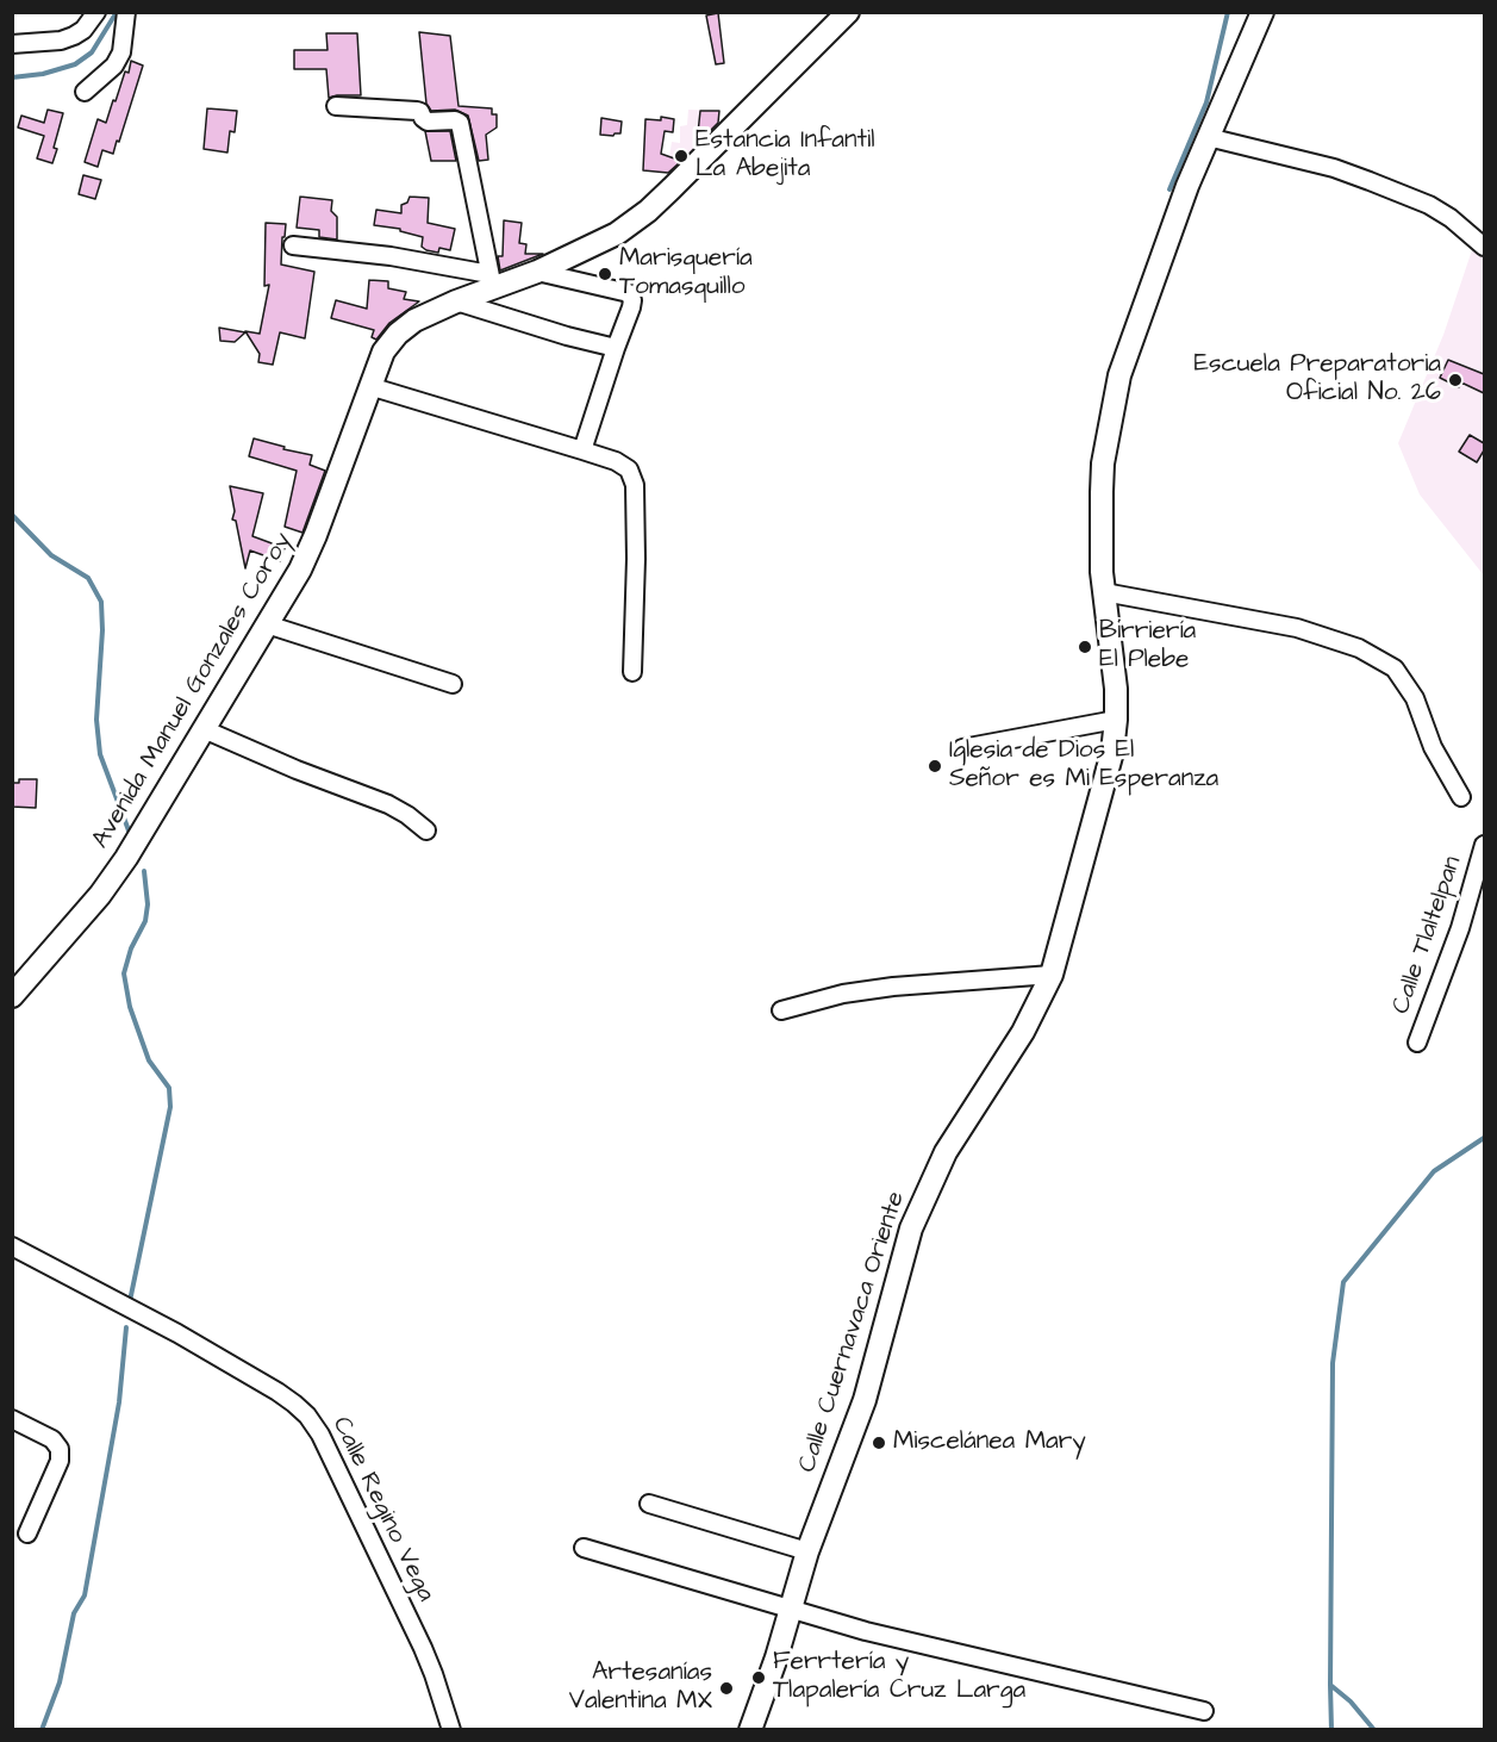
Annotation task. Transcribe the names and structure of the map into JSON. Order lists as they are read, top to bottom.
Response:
{
  "streets": {
    "main road": ["Avenida Manuel Gonzales Coroy", "Calle Cuernavaca Oriente"],
    "street": ["Calle Tlaltelpan", "Calle Regino Vega"]
  },
  "places": [
    "Estancia Infantil La Abejita",
    "Marisquería Tomasquillo",
    "Escuela Preparatoria Oficial No. 26",
    "Birriería El Plebe",
    "Iglesia de Dios El Señor es Mi Esperanza",
    "Miscelánea Mary",
    "Ferrtería y Tlapalería Cruz Larga",
    "Artesanías Valentina MX"
  ]
}
